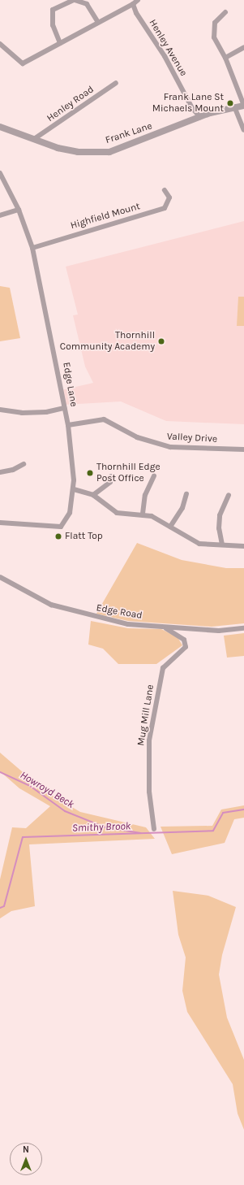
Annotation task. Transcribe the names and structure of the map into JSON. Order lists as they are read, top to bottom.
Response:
{
  "streets": {
    "street": [
      "Henley Avenue",
      "Henley Road",
      "Frank Lane",
      "Highfield Mount",
      "Edge Lane",
      "Valley Drive",
      "Edge Road",
      "Mug Mill Lane"
    ]
  },
  "crossings": [
    ["Henley Avenue", "Frank Lane"],
    ["Henley Road", "Frank Lane"],
    ["Highfield Mount", "Edge Lane"],
    ["Edge Lane", "Valley Drive"],
    ["Edge Road", "Mug Mill Lane"]
  ],
  "water": ["Howroyd Beck", "Smithy Brook"],
  "places": [
    "Frank Lane St Michaels Mount",
    "Thornhill Community Academy",
    "Thornhill Edge Post Office",
    "Flatt Top"
  ],
  "north": "top"
}
